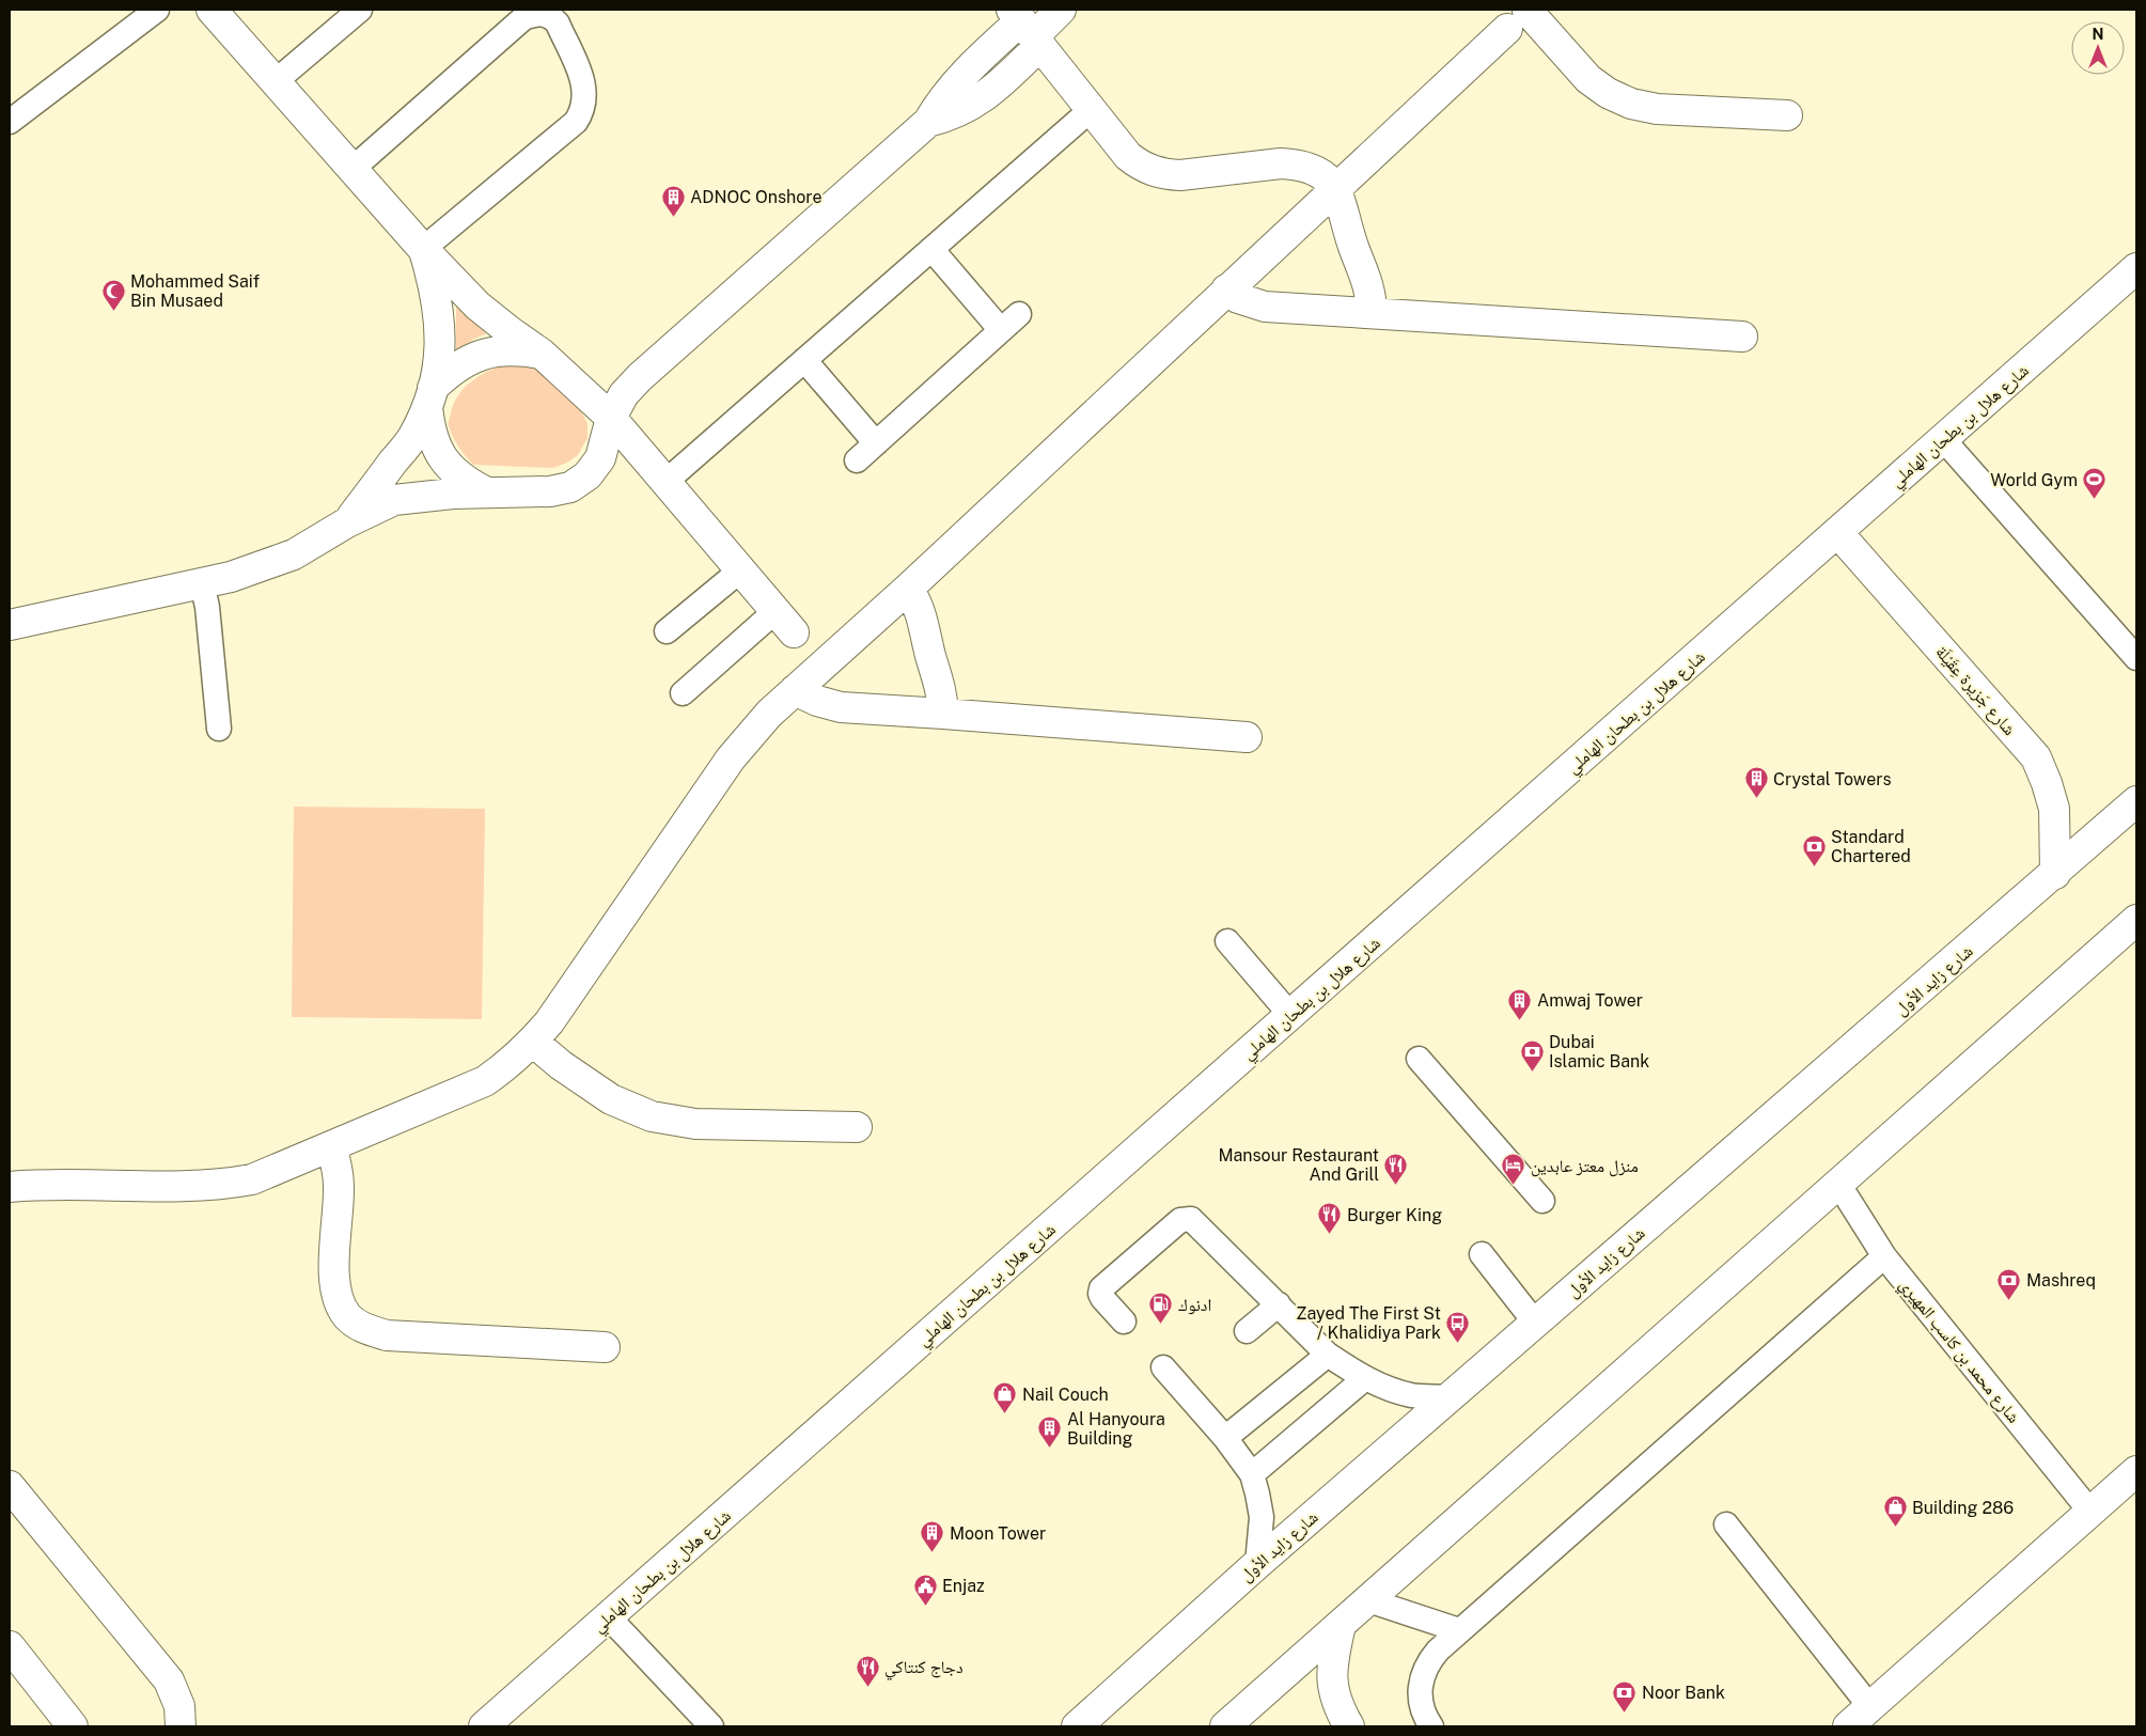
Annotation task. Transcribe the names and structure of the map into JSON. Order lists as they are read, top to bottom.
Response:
{
  "streets": {
    "main road": ["شارع هلال بن بطحان الهاملي", "شارع جَزيرة عِقَيْلَة", "شارع زايد الأول"],
    "lane": ["شارع محمد بن كاسب المهيري"]
  },
  "crossings": [
    ["شارع هلال بن بطحان الهاملي", "شارع جَزيرة عِقَيْلَة"],
    ["شارع جَزيرة عِقَيْلَة", "شارع زايد الأول"]
  ],
  "places": {
    "building": [
      "ADNOC Onshore",
      "Crystal Towers",
      "Amwaj Tower",
      "Al Hanyoura Building",
      "Moon Tower"
    ],
    "mosque": ["Mohammed Saif Bin Musaed"],
    "sports": ["World Gym"],
    "bank": [
      "Standard Chartered",
      "Dubai Islamic Bank",
      "Mashreq",
      "Noor Bank"
    ],
    "restaurant": ["Mansour Restaurant And Grill", "Burger King", "دجاج كنتاكي"],
    "hotel": ["منزل معتز عابدين"],
    "fuel station": ["ادنوك"],
    "bus stop": ["Zayed The First St / Khalidiya Park"],
    "shop": ["Nail Couch", "Building 286"],
    "public building": ["Enjaz"]
  },
  "north": "top"
}
